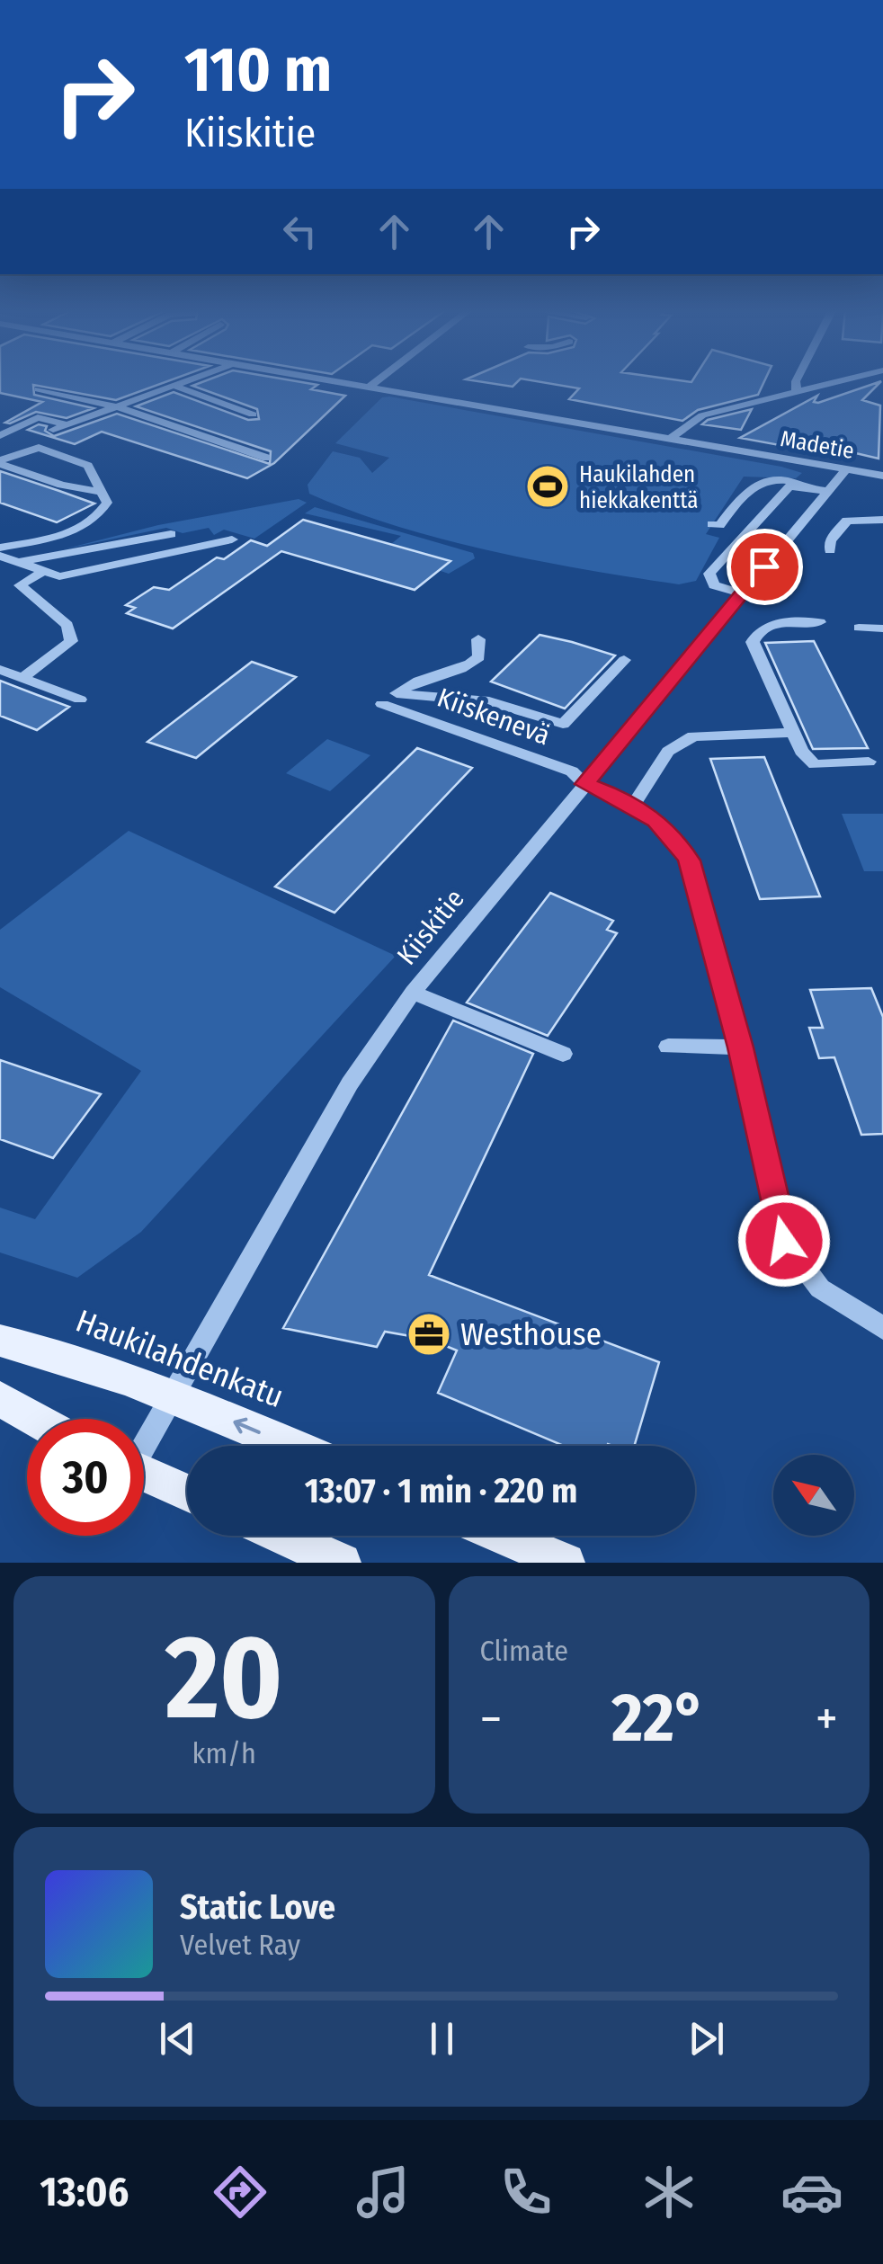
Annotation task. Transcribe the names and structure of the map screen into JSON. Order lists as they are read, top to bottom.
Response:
{
  "streets": {
    "main road": ["Haukilahdenkatu"],
    "street": ["Madetie", "Kiiskenevä", "Kiiskitie"]
  },
  "crossings": [
    ["Madetie", "Kiiskitie"],
    ["Kiiskenevä", "Kiiskitie"],
    ["Kiiskitie", "Haukilahdenkatu"]
  ],
  "places": {
    "sports": ["Haukilahden hiekkakenttä"],
    "office": ["Westhouse"]
  },
  "north": "top left",
  "page": {
    "turn": ["110 m", "Kiiskitie"],
    "limit": "30",
    "trip": "13:07 · 1 min · 220 m",
    "tile": [
      ["20", "km/h"],
      "Climate"
    ],
    "heat": ["−", "22°", "+"],
    "song": ["Static Love", "Velvet Ray"],
    "tabs": "13:06"
  }
}
